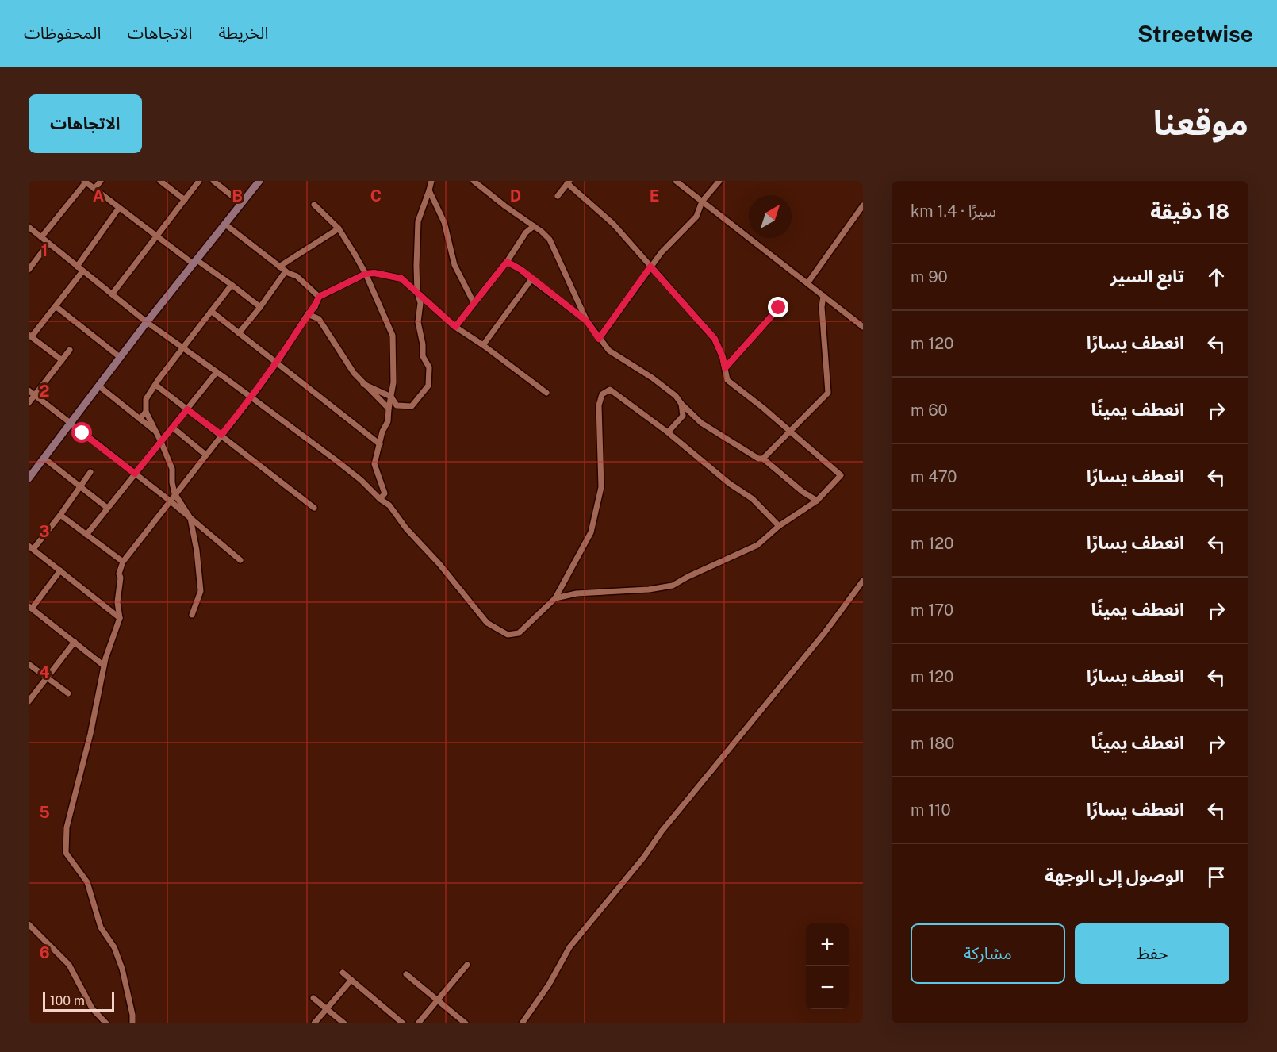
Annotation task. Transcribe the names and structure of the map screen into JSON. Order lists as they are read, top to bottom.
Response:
{
  "scale_bar": "100 m",
  "north": "top right",
  "page": {
    "header": "Streetwise",
    "nav": ["الخريطة", "الاتجاهات", "المحفوظات"],
    "title": "موقعنا",
    "buttons": [
      "الاتجاهات",
      ["حفظ", "مشاركة"]
    ],
    "heading": ["18 دقيقة", "سيرًا · 1.4 km"],
    "list": [
      ["تابع السير", "90 m"],
      ["انعطف يسارًا", "120 m"],
      ["انعطف يمينًا", "60 m"],
      ["انعطف يسارًا", "470 m"],
      ["انعطف يسارًا", "120 m"],
      ["انعطف يمينًا", "170 m"],
      ["انعطف يسارًا", "120 m"],
      ["انعطف يمينًا", "180 m"],
      ["انعطف يسارًا", "110 m"],
      "الوصول إلى الوجهة"
    ],
    "map_buttons": ["+", "−"],
    "scale": "100 m"
  },
  "grid": {
    "columns": [
      "A",
      "B",
      "C",
      "D",
      "E"
    ],
    "rows": [
      "1",
      "2",
      "3",
      "4",
      "5",
      "6"
    ]
  }
}
